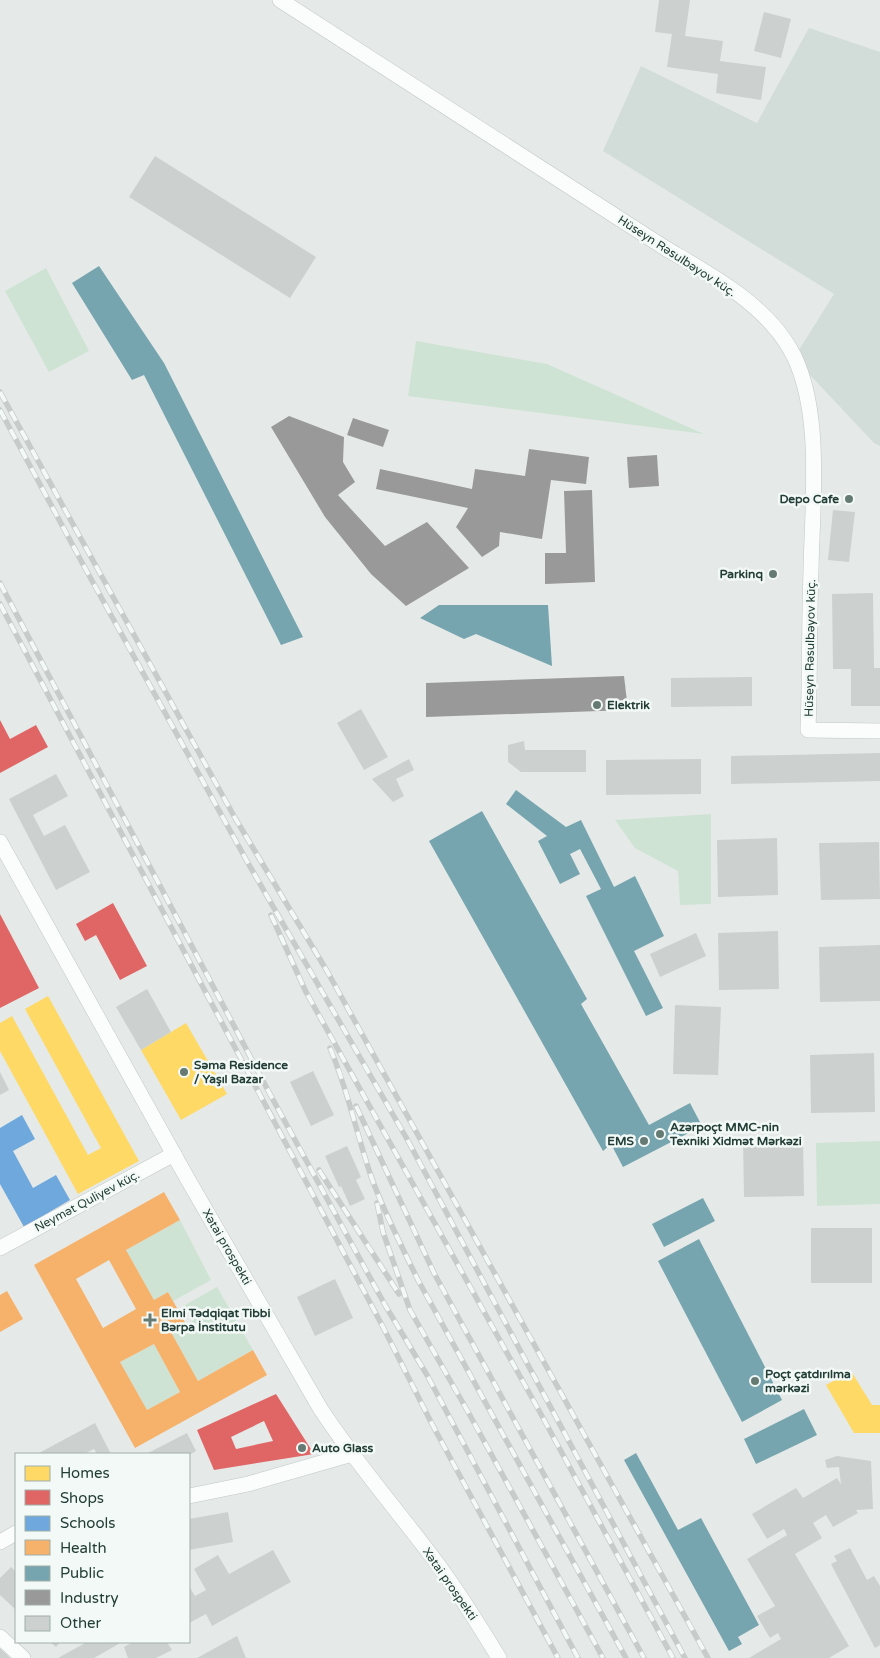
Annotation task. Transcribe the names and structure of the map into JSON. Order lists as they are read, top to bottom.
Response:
{
  "streets": {
    "street": ["Hüseyn Rəsulbəyov küç.", "Neymət Quliyev küç.", "Xətai prospekti"]
  },
  "crossings": [
    ["Neymət Quliyev küç.", "Xətai prospekti"]
  ],
  "places": {
    "other": [
      "Depo Cafe",
      "Parkinq",
      "Elektrik",
      "Səma Residence / Yaşıl Bazar",
      "Azərpoçt MMC-nin Texniki Xidmət Mərkəzi",
      "EMS",
      "Poçt çatdırılma mərkəzi",
      "Auto Glass"
    ],
    "health": ["Elmi Tədqiqat Tibbi Bərpa İnstitutu"]
  },
  "legend": [
    "Homes",
    "Shops",
    "Schools",
    "Health",
    "Public",
    "Industry",
    "Other"
  ]
}
